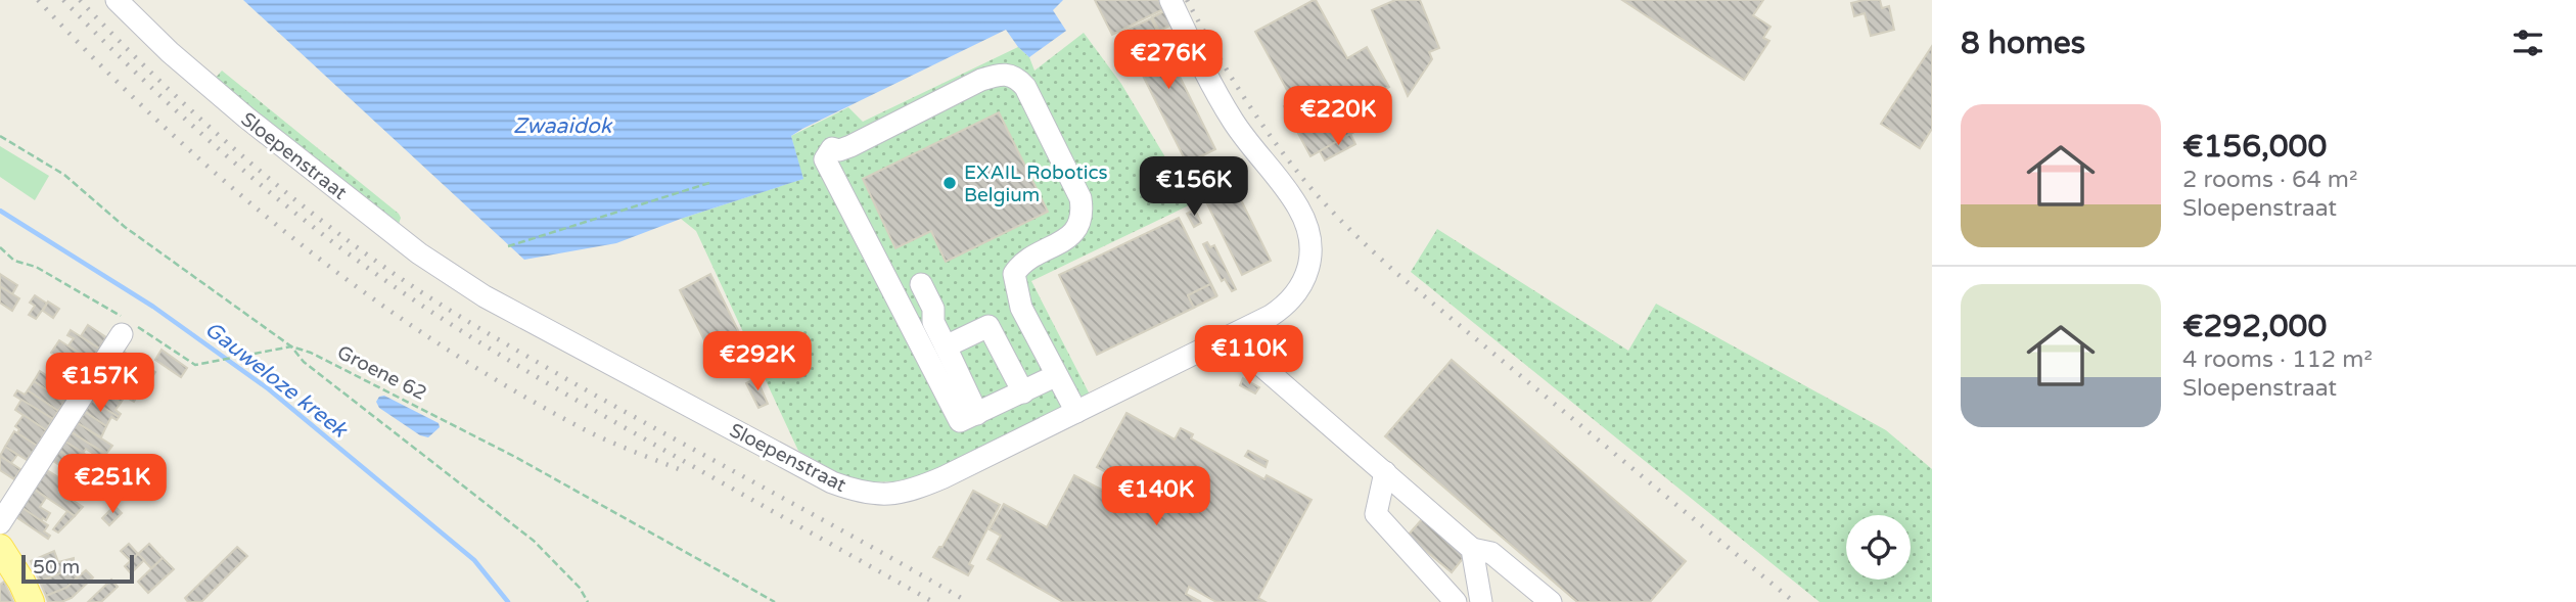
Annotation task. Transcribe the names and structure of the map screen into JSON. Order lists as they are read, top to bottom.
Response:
{
  "streets": {
    "street": ["Sloepenstraat"],
    "path": ["Groene 62"]
  },
  "water": ["Zwaaidok", "Gauweloze kreek"],
  "places": ["EXAIL Robotics Belgium"],
  "scale_bar": "50 m",
  "page": {
    "heading": "8 homes",
    "price": [
      "€276K",
      "€220K",
      "€156K",
      "€110K",
      "€292K",
      "€157K",
      "€251K",
      "€140K"
    ],
    "list": [
      {
        "name": "€156,000",
        "note": "2 rooms · 64 m² · Sloepenstraat"
      },
      {
        "name": "€292,000",
        "note": "4 rooms · 112 m² · Sloepenstraat"
      }
    ],
    "scale": "50 m"
  }
}
